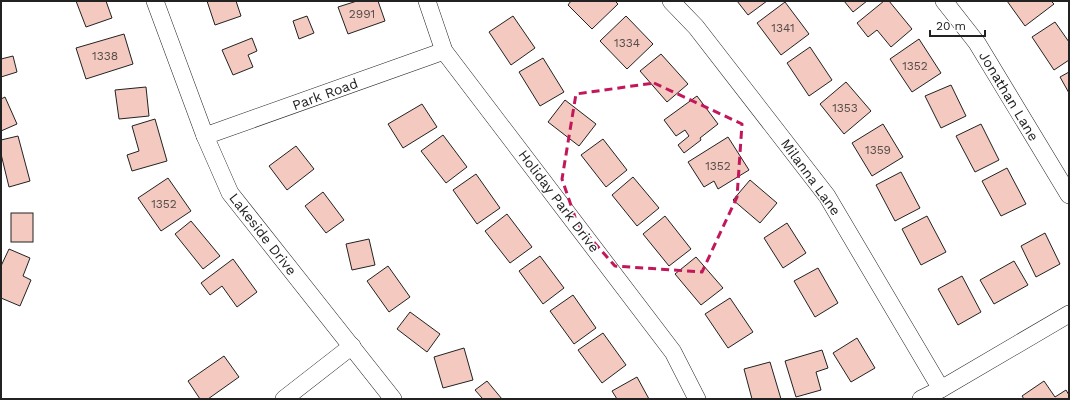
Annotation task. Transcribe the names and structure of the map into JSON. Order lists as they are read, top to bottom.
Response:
{
  "streets": {
    "street": [
      "Park Road",
      "Jonathan Lane",
      "Milanna Lane",
      "Holiday Park Drive",
      "Lakeside Drive"
    ]
  },
  "crossings": [
    ["Park Road", "Holiday Park Drive"],
    ["Park Road", "Lakeside Drive"]
  ],
  "house_numbers": [
    "2991",
    "1341",
    "1334",
    "1338",
    "1352",
    "1353",
    "1359",
    "1352",
    "1352"
  ],
  "scale_bar": "20 m"
}
